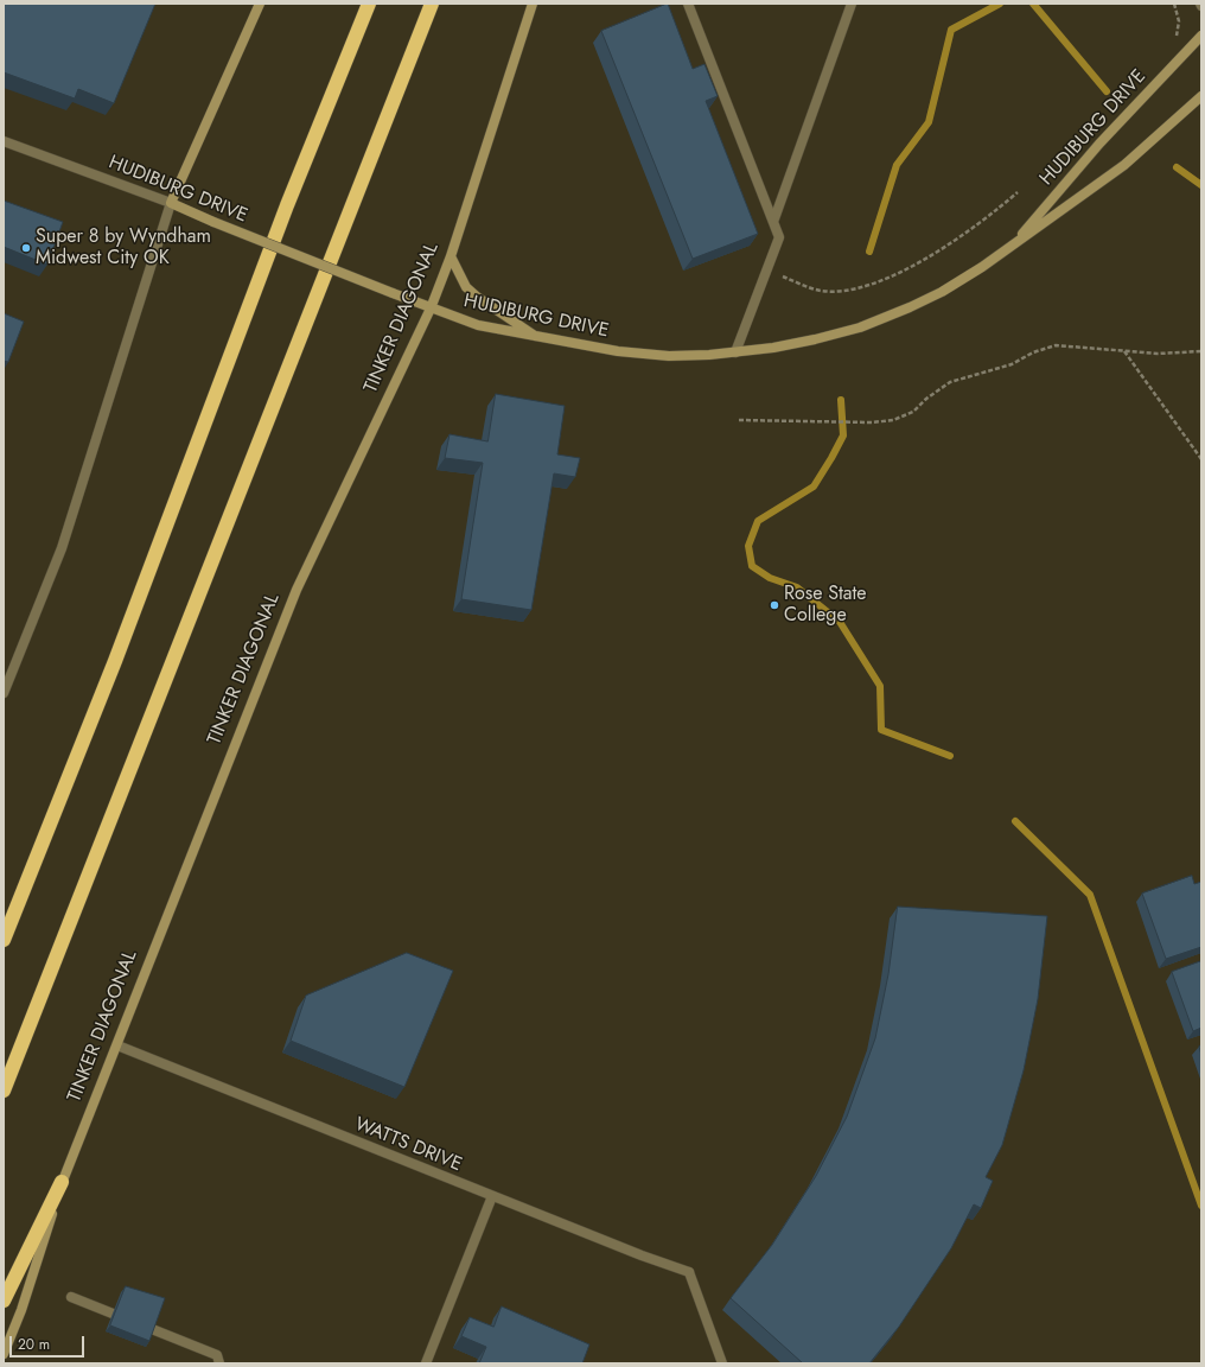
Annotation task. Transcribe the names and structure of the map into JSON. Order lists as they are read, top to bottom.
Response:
{
  "streets": {
    "street": ["HUDIBURG DRIVE", "TINKER DIAGONAL", "WATTS DRIVE"]
  },
  "crossings": [
    ["HUDIBURG DRIVE", "TINKER DIAGONAL"],
    ["TINKER DIAGONAL", "WATTS DRIVE"]
  ],
  "places": ["Super 8 by Wyndham Midwest City OK", "Rose State College"],
  "scale_bar": "20 m"
}
